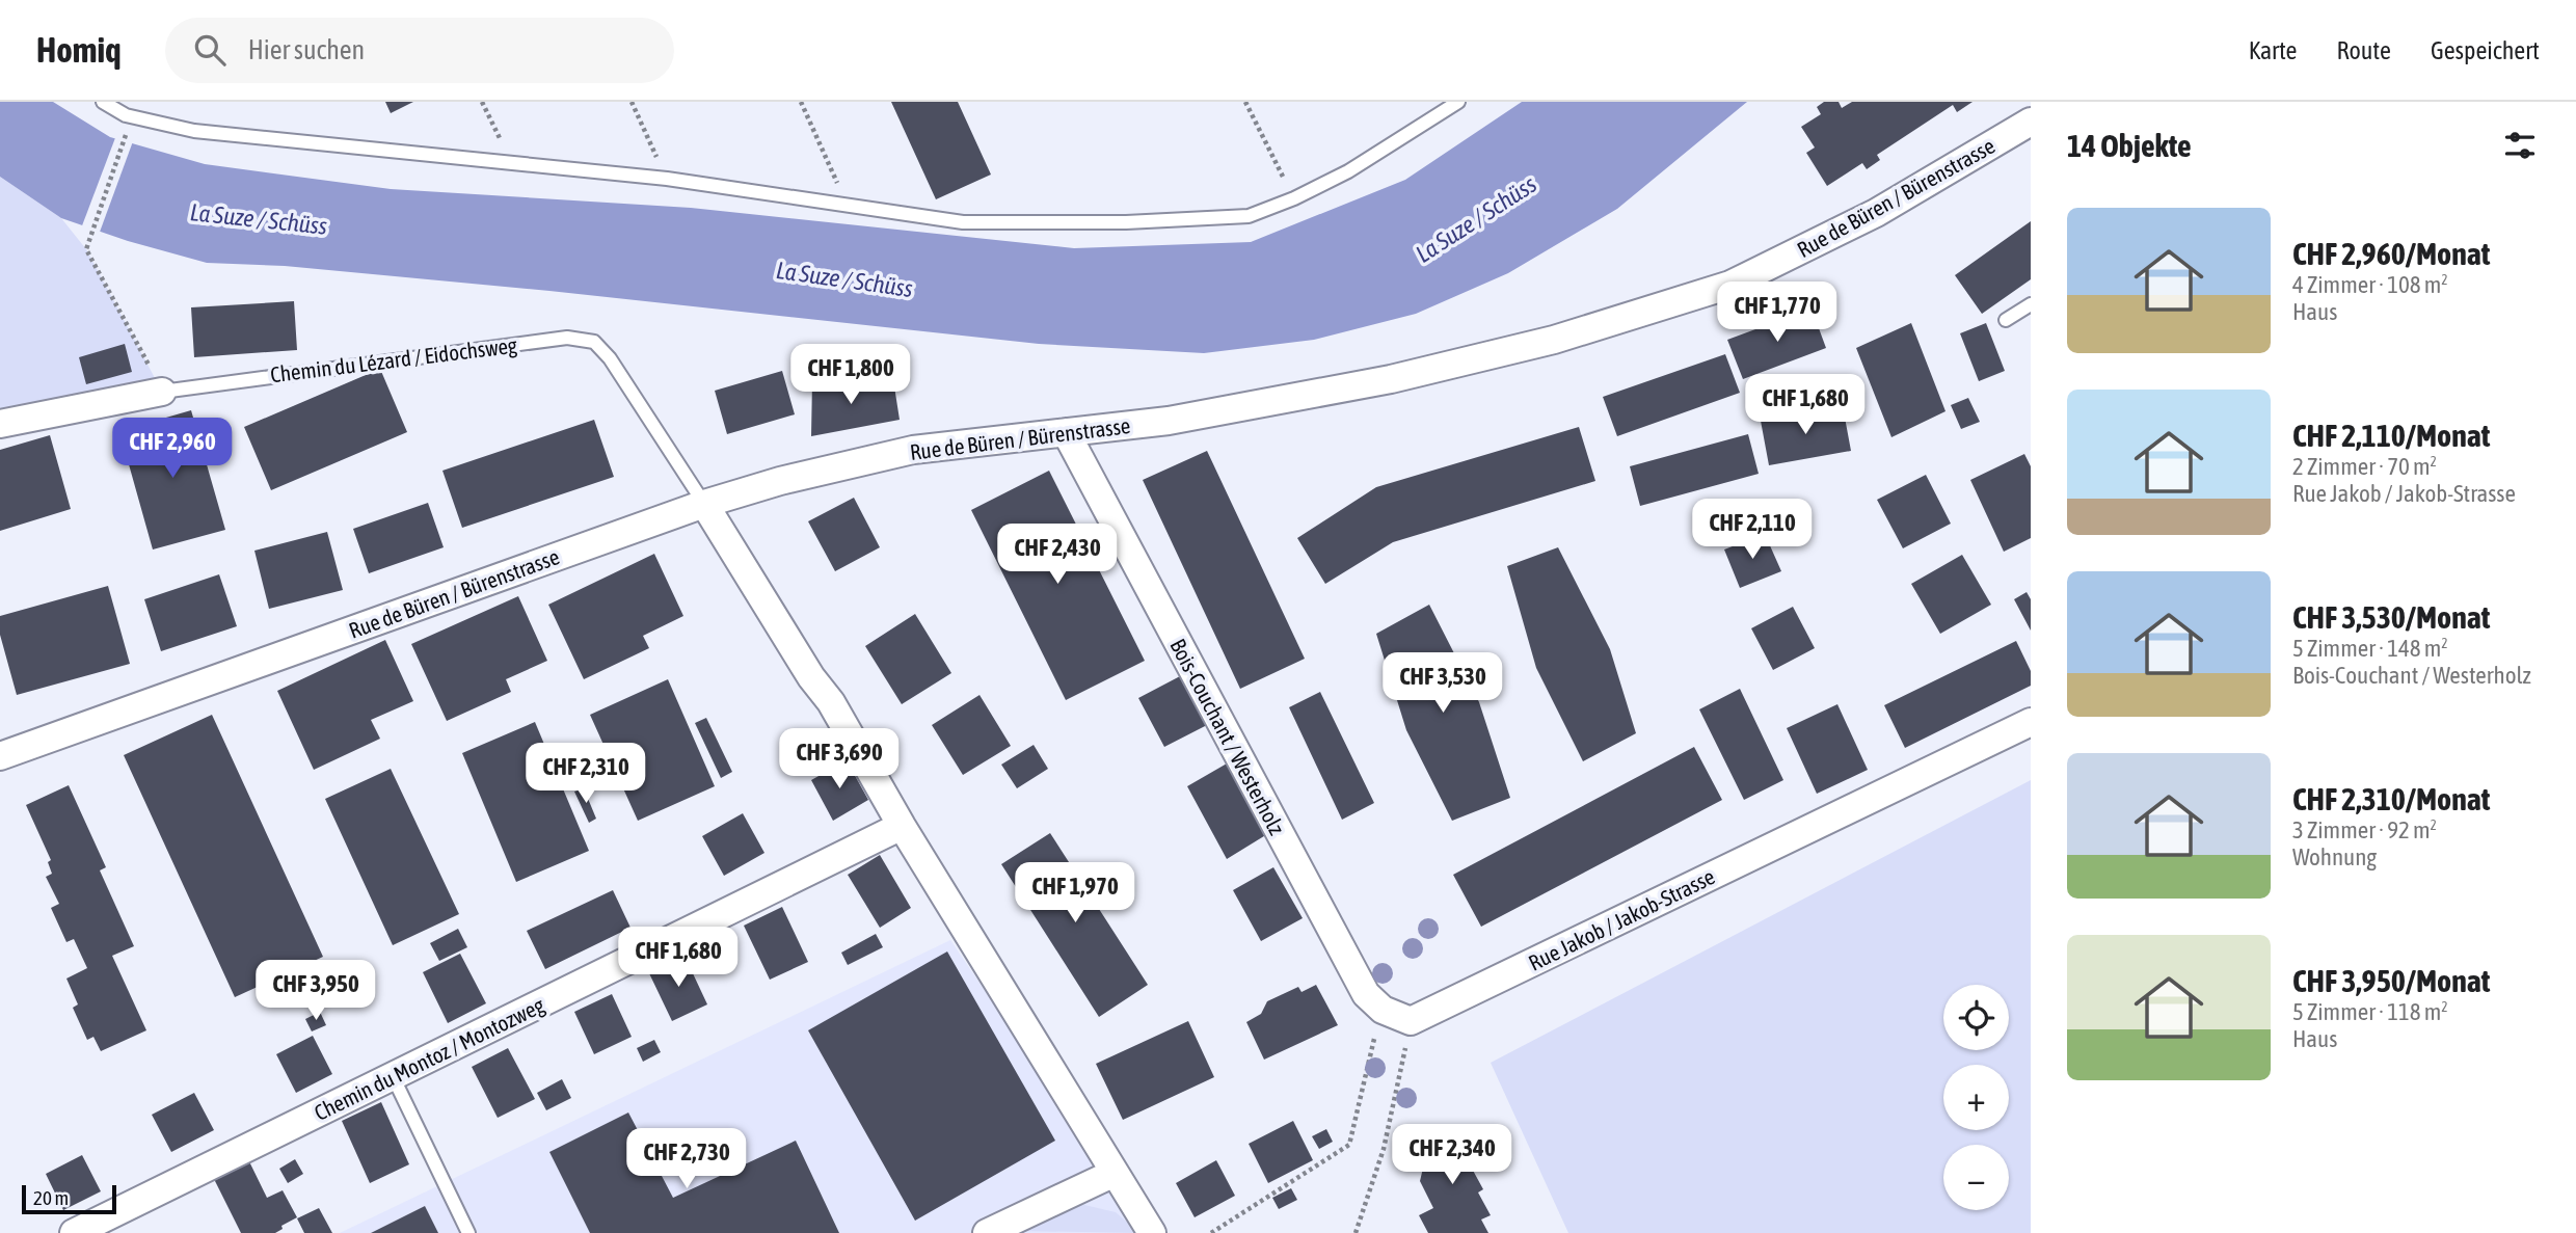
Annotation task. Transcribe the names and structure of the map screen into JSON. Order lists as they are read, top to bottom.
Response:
{
  "streets": {
    "street": [
      "Rue de Büren / Bürenstrasse",
      "Chemin du Lézard / Eidochsweg",
      "Bois-Couchant / Westerholz",
      "Rue Jakob / Jakob-Strasse",
      "Chemin du Montoz / Montozweg"
    ]
  },
  "crossings": [
    ["Rue de Büren / Bürenstrasse", "Chemin du Lézard / Eidochsweg"],
    ["Rue de Büren / Bürenstrasse", "Bois-Couchant / Westerholz"],
    ["Bois-Couchant / Westerholz", "Rue Jakob / Jakob-Strasse"]
  ],
  "water": ["La Suze / Schüss"],
  "scale_bar": "20 m",
  "page": {
    "header": "Homiq",
    "search": "Hier suchen",
    "nav": ["Karte", "Route", "Gespeichert"],
    "heading": "14 Objekte",
    "list": [
      {
        "name": "CHF 2,960/Monat",
        "note": "4 Zimmer · 108 m² · Haus"
      },
      {
        "name": "CHF 2,110/Monat",
        "note": "2 Zimmer · 70 m² · Rue Jakob / Jakob-Strasse"
      },
      {
        "name": "CHF 3,530/Monat",
        "note": "5 Zimmer · 148 m² · Bois-Couchant / Westerholz"
      },
      {
        "name": "CHF 2,310/Monat",
        "note": "3 Zimmer · 92 m² · Wohnung"
      },
      {
        "name": "CHF 3,950/Monat",
        "note": "5 Zimmer · 118 m² · Haus"
      }
    ],
    "price": [
      "CHF 1,770",
      "CHF 1,800",
      "CHF 1,680",
      "CHF 2,960",
      "CHF 2,110",
      "CHF 2,430",
      "CHF 3,530",
      "CHF 3,690",
      "CHF 2,310",
      "CHF 1,970",
      "CHF 1,680",
      "CHF 3,950",
      "CHF 2,340",
      "CHF 2,730"
    ],
    "map_buttons": ["+", "−"],
    "scale": "20 m"
  }
}
